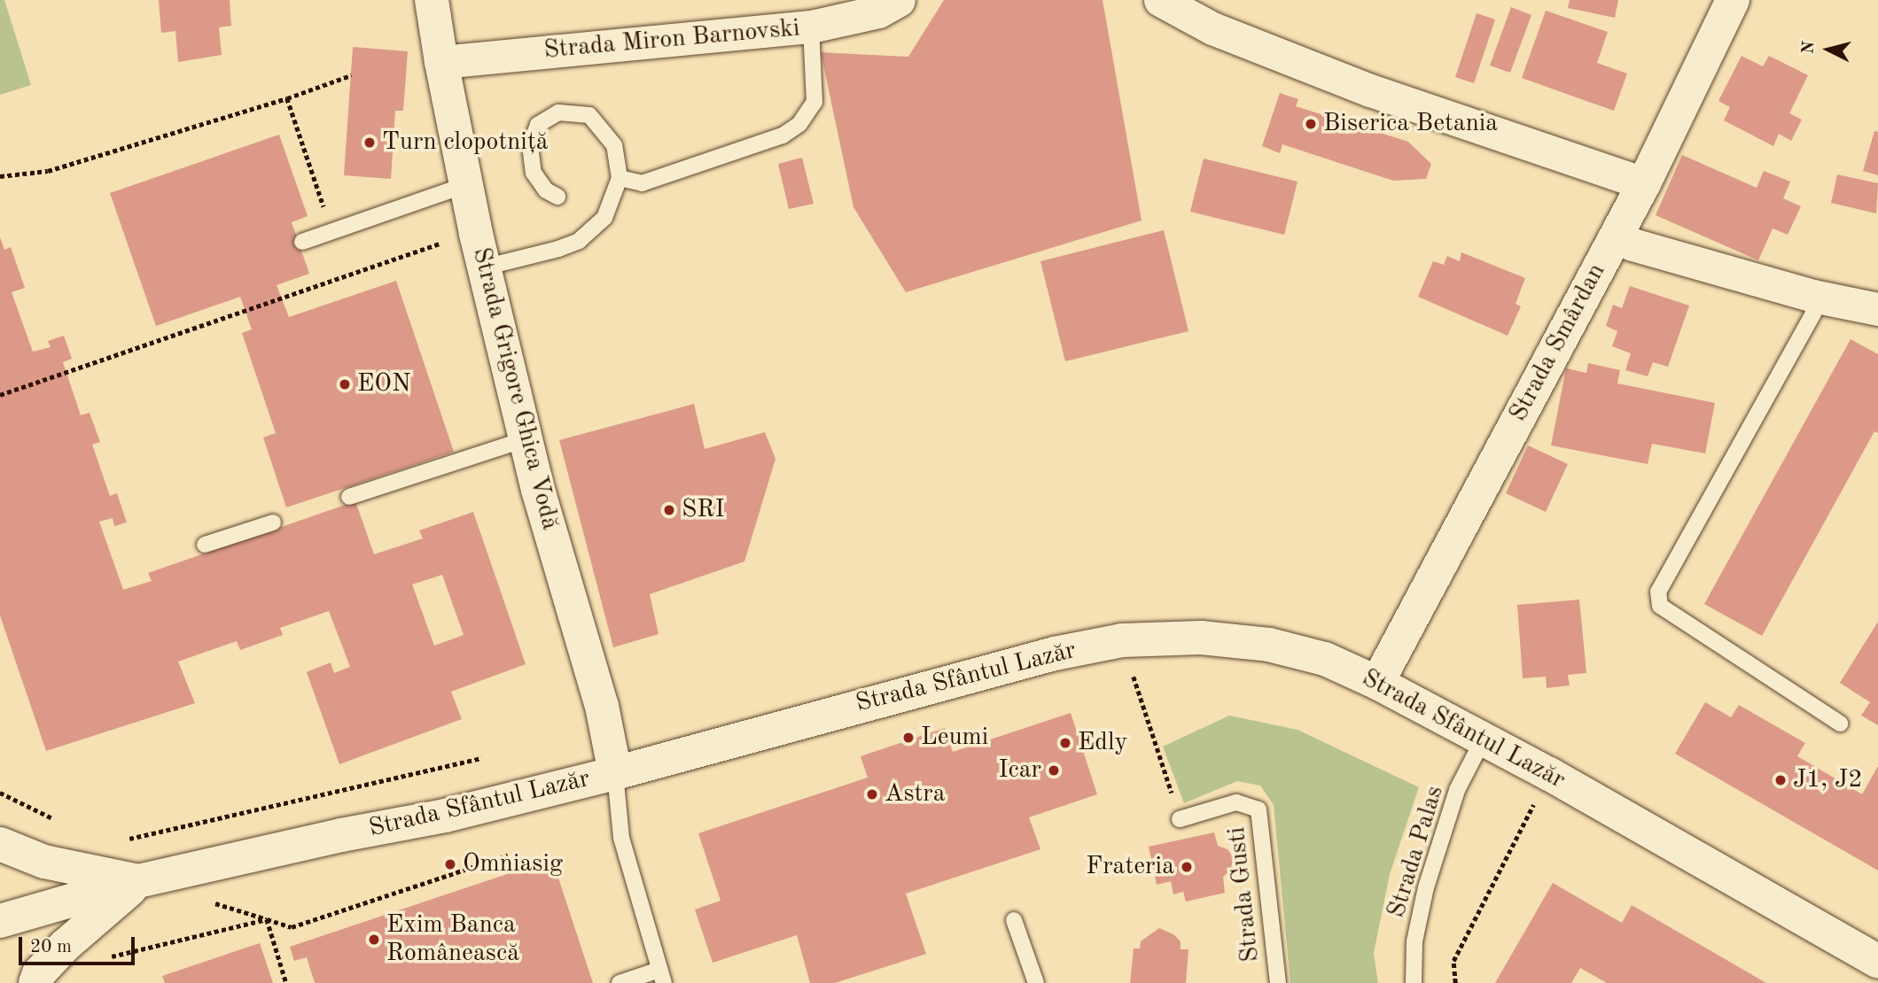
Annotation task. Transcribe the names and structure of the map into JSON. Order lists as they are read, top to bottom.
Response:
{
  "streets": {
    "main road": ["Strada Smârdan", "Strada Grigore Ghica Vodă", "Strada Sfântul Lazăr"],
    "street": ["Strada Miron Barnovski"],
    "lane": ["Strada Palas", "Strada Gusti"]
  },
  "crossings": [
    ["Strada Miron Barnovski", "Strada Grigore Ghica Vodă"],
    ["Strada Smârdan", "Strada Sfântul Lazăr"],
    ["Strada Grigore Ghica Vodă", "Strada Sfântul Lazăr"],
    ["Strada Sfântul Lazăr", "Strada Palas"]
  ],
  "places": [
    "Biserica Betania",
    "Turn clopotniță",
    "EON",
    "SRI",
    "Leumi",
    "Edly",
    "Icar",
    "J1, J2",
    "Astra",
    "Omniasig",
    "Frateria",
    "Exim Banca Românească"
  ],
  "scale_bar": "20 m",
  "north": "left"
}
